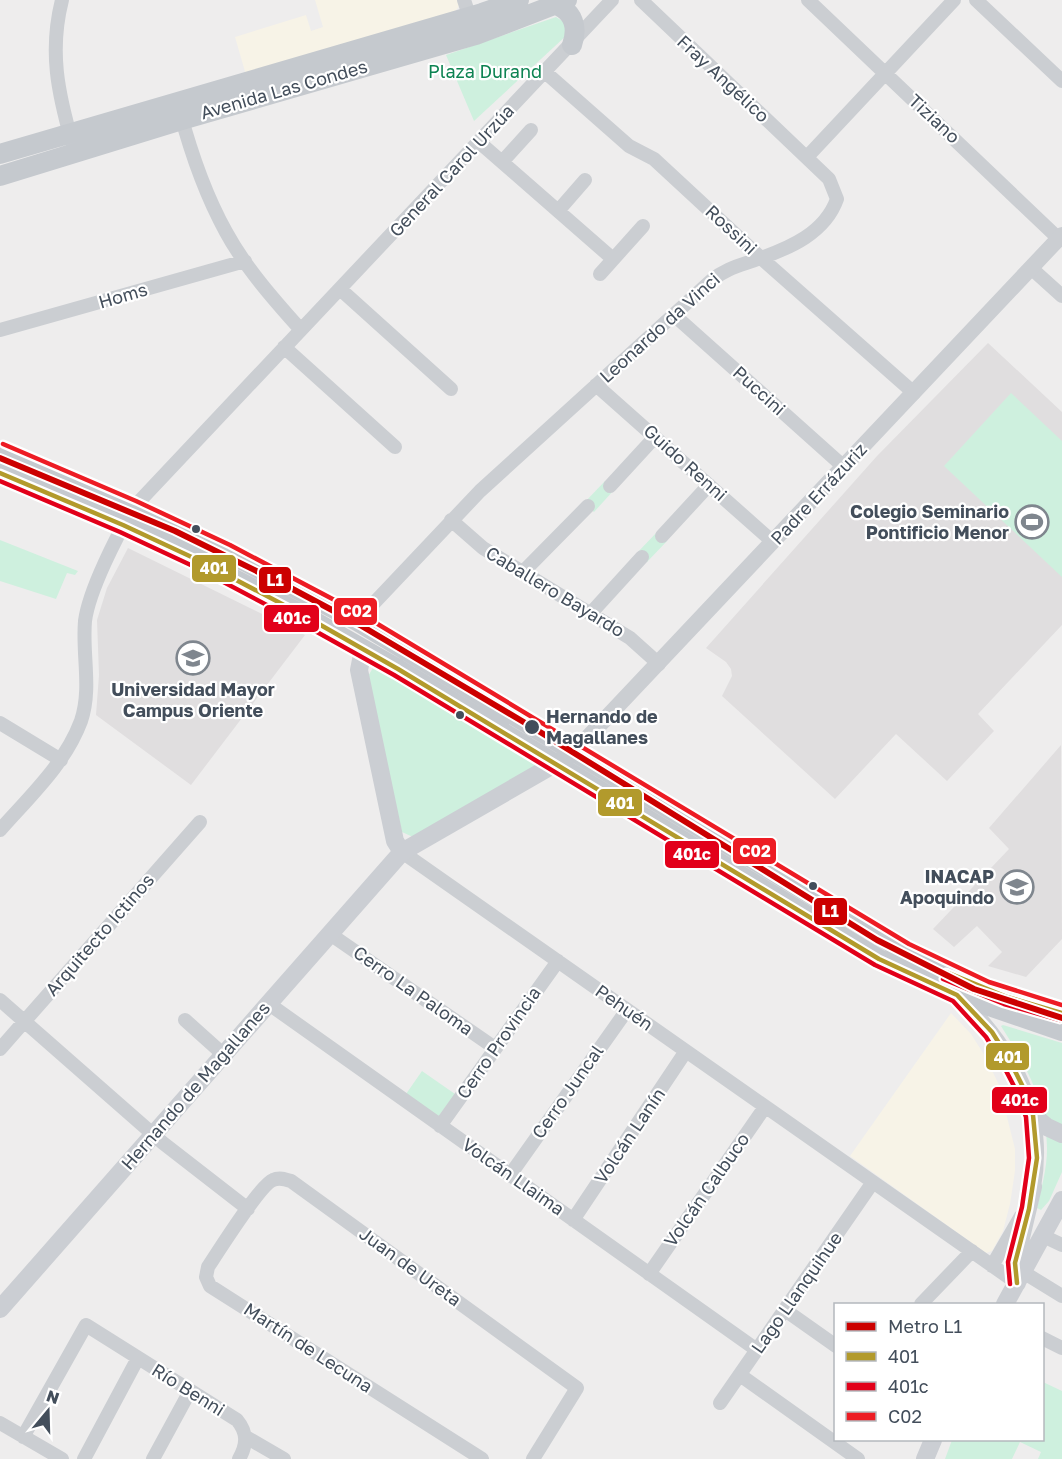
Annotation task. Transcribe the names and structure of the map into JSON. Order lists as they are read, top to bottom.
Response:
{
  "streets": {
    "main road": ["Avenida Las Condes", "Hernando de Magallanes"],
    "street": [
      "Fray Angélico",
      "Tiziano",
      "General Carol Urzúa",
      "Rossini",
      "Homs",
      "Leonardo da Vinci",
      "Puccini",
      "Guido Renni",
      "Padre Errázuriz",
      "Caballero Bayardo",
      "Arquitecto Ictinos",
      "Cerro La Paloma",
      "Pehuén",
      "Cerro Provincia",
      "Cerro Juncal",
      "Volcán Lanín",
      "Volcán Llaima",
      "Volcán Calbuco",
      "Juan de Ureta",
      "Lago Llanquihue",
      "Martín de Lecuna",
      "Río Benni"
    ]
  },
  "crossings": [
    ["Fray Angélico", "Leonardo da Vinci"],
    ["Tiziano", "Padre Errázuriz"],
    ["General Carol Urzúa", "Rossini"],
    ["Rossini", "Leonardo da Vinci"],
    ["Rossini", "Padre Errázuriz"],
    ["Leonardo da Vinci", "Puccini"],
    ["Leonardo da Vinci", "Guido Renni"],
    ["Leonardo da Vinci", "Caballero Bayardo"],
    ["Puccini", "Padre Errázuriz"],
    ["Guido Renni", "Padre Errázuriz"],
    ["Padre Errázuriz", "Caballero Bayardo"],
    ["Padre Errázuriz", "Hernando de Magallanes"],
    ["Cerro La Paloma", "Cerro Provincia"],
    ["Cerro La Paloma", "Hernando de Magallanes"],
    ["Pehuén", "Cerro Provincia"],
    ["Pehuén", "Hernando de Magallanes"],
    ["Pehuén", "Cerro Juncal"],
    ["Pehuén", "Volcán Lanín"],
    ["Pehuén", "Volcán Calbuco"],
    ["Pehuén", "Lago Llanquihue"],
    ["Cerro Provincia", "Volcán Llaima"],
    ["Hernando de Magallanes", "Volcán Llaima"],
    ["Cerro Juncal", "Volcán Llaima"],
    ["Volcán Lanín", "Volcán Llaima"],
    ["Volcán Llaima", "Volcán Calbuco"],
    ["Volcán Llaima", "Lago Llanquihue"],
    ["Juan de Ureta", "Martín de Lecuna"]
  ],
  "parks": ["Plaza Durand"],
  "places": {
    "sports": ["Colegio Seminario Pontificio Menor"],
    "school or university": ["Universidad Mayor Campus Oriente", "INACAP Apoquindo"],
    "other": ["Hernando de Magallanes"]
  },
  "lines": [
    "transit line C02",
    "metro line L1",
    "transit line 401",
    "transit line 401c"
  ],
  "legend": [
    "Metro L1",
    "401",
    "401c",
    "C02"
  ],
  "north": "top"
}
